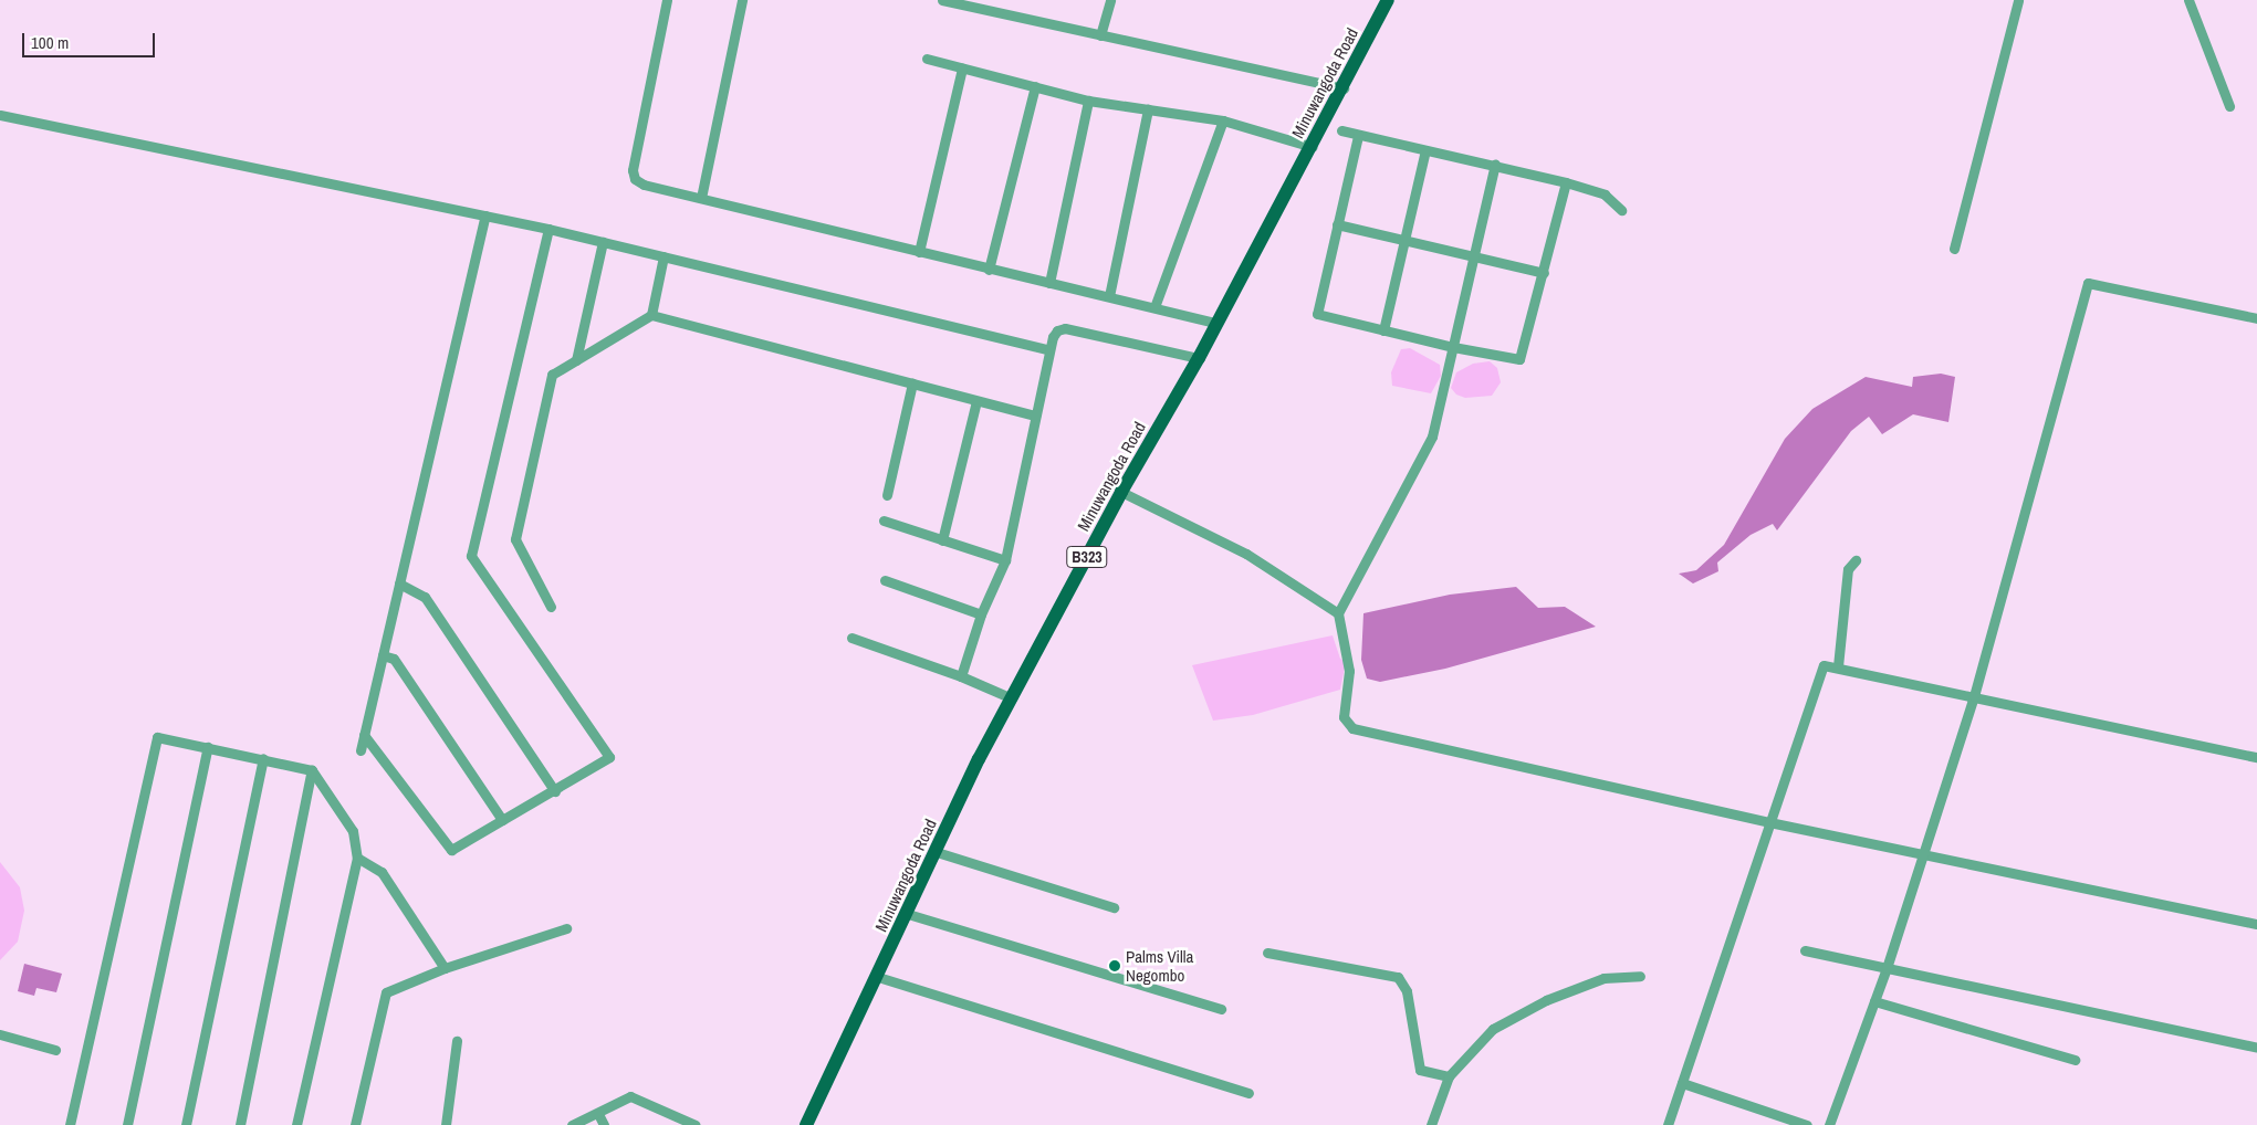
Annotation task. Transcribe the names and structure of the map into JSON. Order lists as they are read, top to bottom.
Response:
{
  "streets": {
    "main road": ["Minuwangoda Road", "B323"]
  },
  "places": ["Palms Villa Negombo"],
  "scale_bar": "100 m"
}
